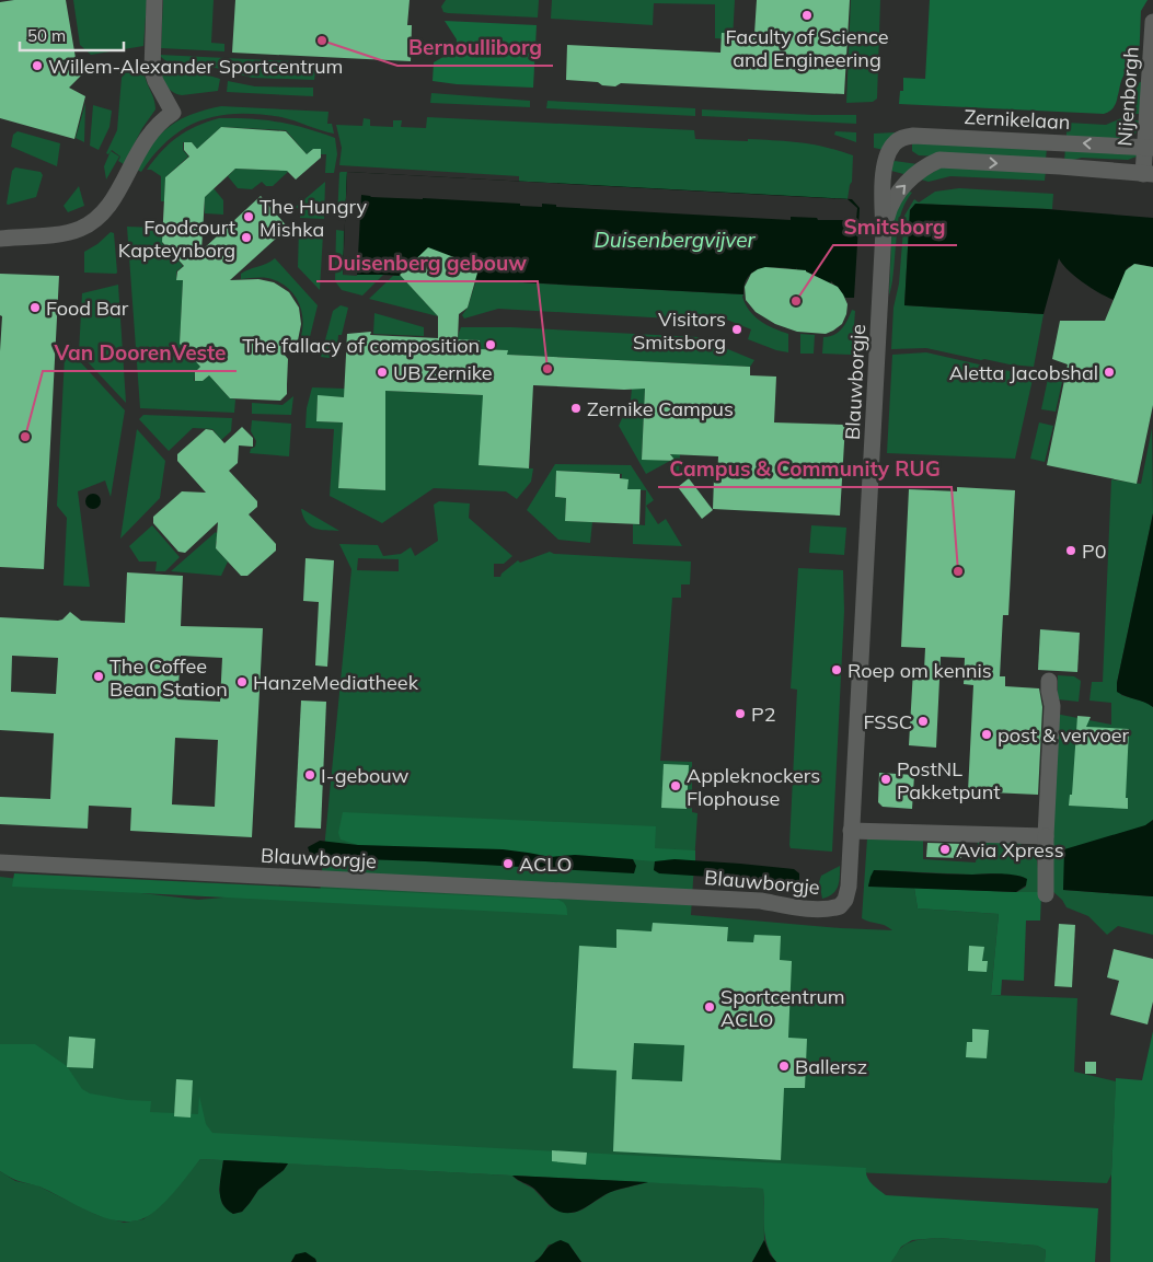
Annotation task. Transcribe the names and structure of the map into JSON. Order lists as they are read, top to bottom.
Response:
{
  "streets": {
    "street": ["Nijenborgh", "Zernikelaan", "Blauwborgje"]
  },
  "crossings": [
    ["Nijenborgh", "Zernikelaan"],
    ["Nijenborgh", "Blauwborgje"],
    ["Zernikelaan", "Blauwborgje"]
  ],
  "one_way": ["Zernikelaan"],
  "water": ["Duisenbergvijver"],
  "places": [
    "Faculty of Science and Engineering",
    "Bernoulliborg",
    "Willem-Alexander Sportcentrum",
    "The Hungry Mishka",
    "Foodcourt Kapteynborg",
    "Smitsborg",
    "Food Bar",
    "Visitors Smitsborg",
    "The fallacy of composition",
    "Duisenberg gebouw",
    "UB Zernike",
    "Aletta Jacobshal",
    "Zernike Campus",
    "Van DoorenVeste",
    "P0",
    "Campus & Community RUG",
    "Roep om kennis",
    "The Coffee Bean Station",
    "HanzeMediatheek",
    "P2",
    "FSSC",
    "post & vervoer",
    "I-gebouw",
    "PostNL Pakketpunt",
    "Appleknockers Flophouse",
    "Avia Xpress",
    "ACLO",
    "Sportcentrum ACLO",
    "Ballersz"
  ],
  "scale_bar": "50 m"
}
